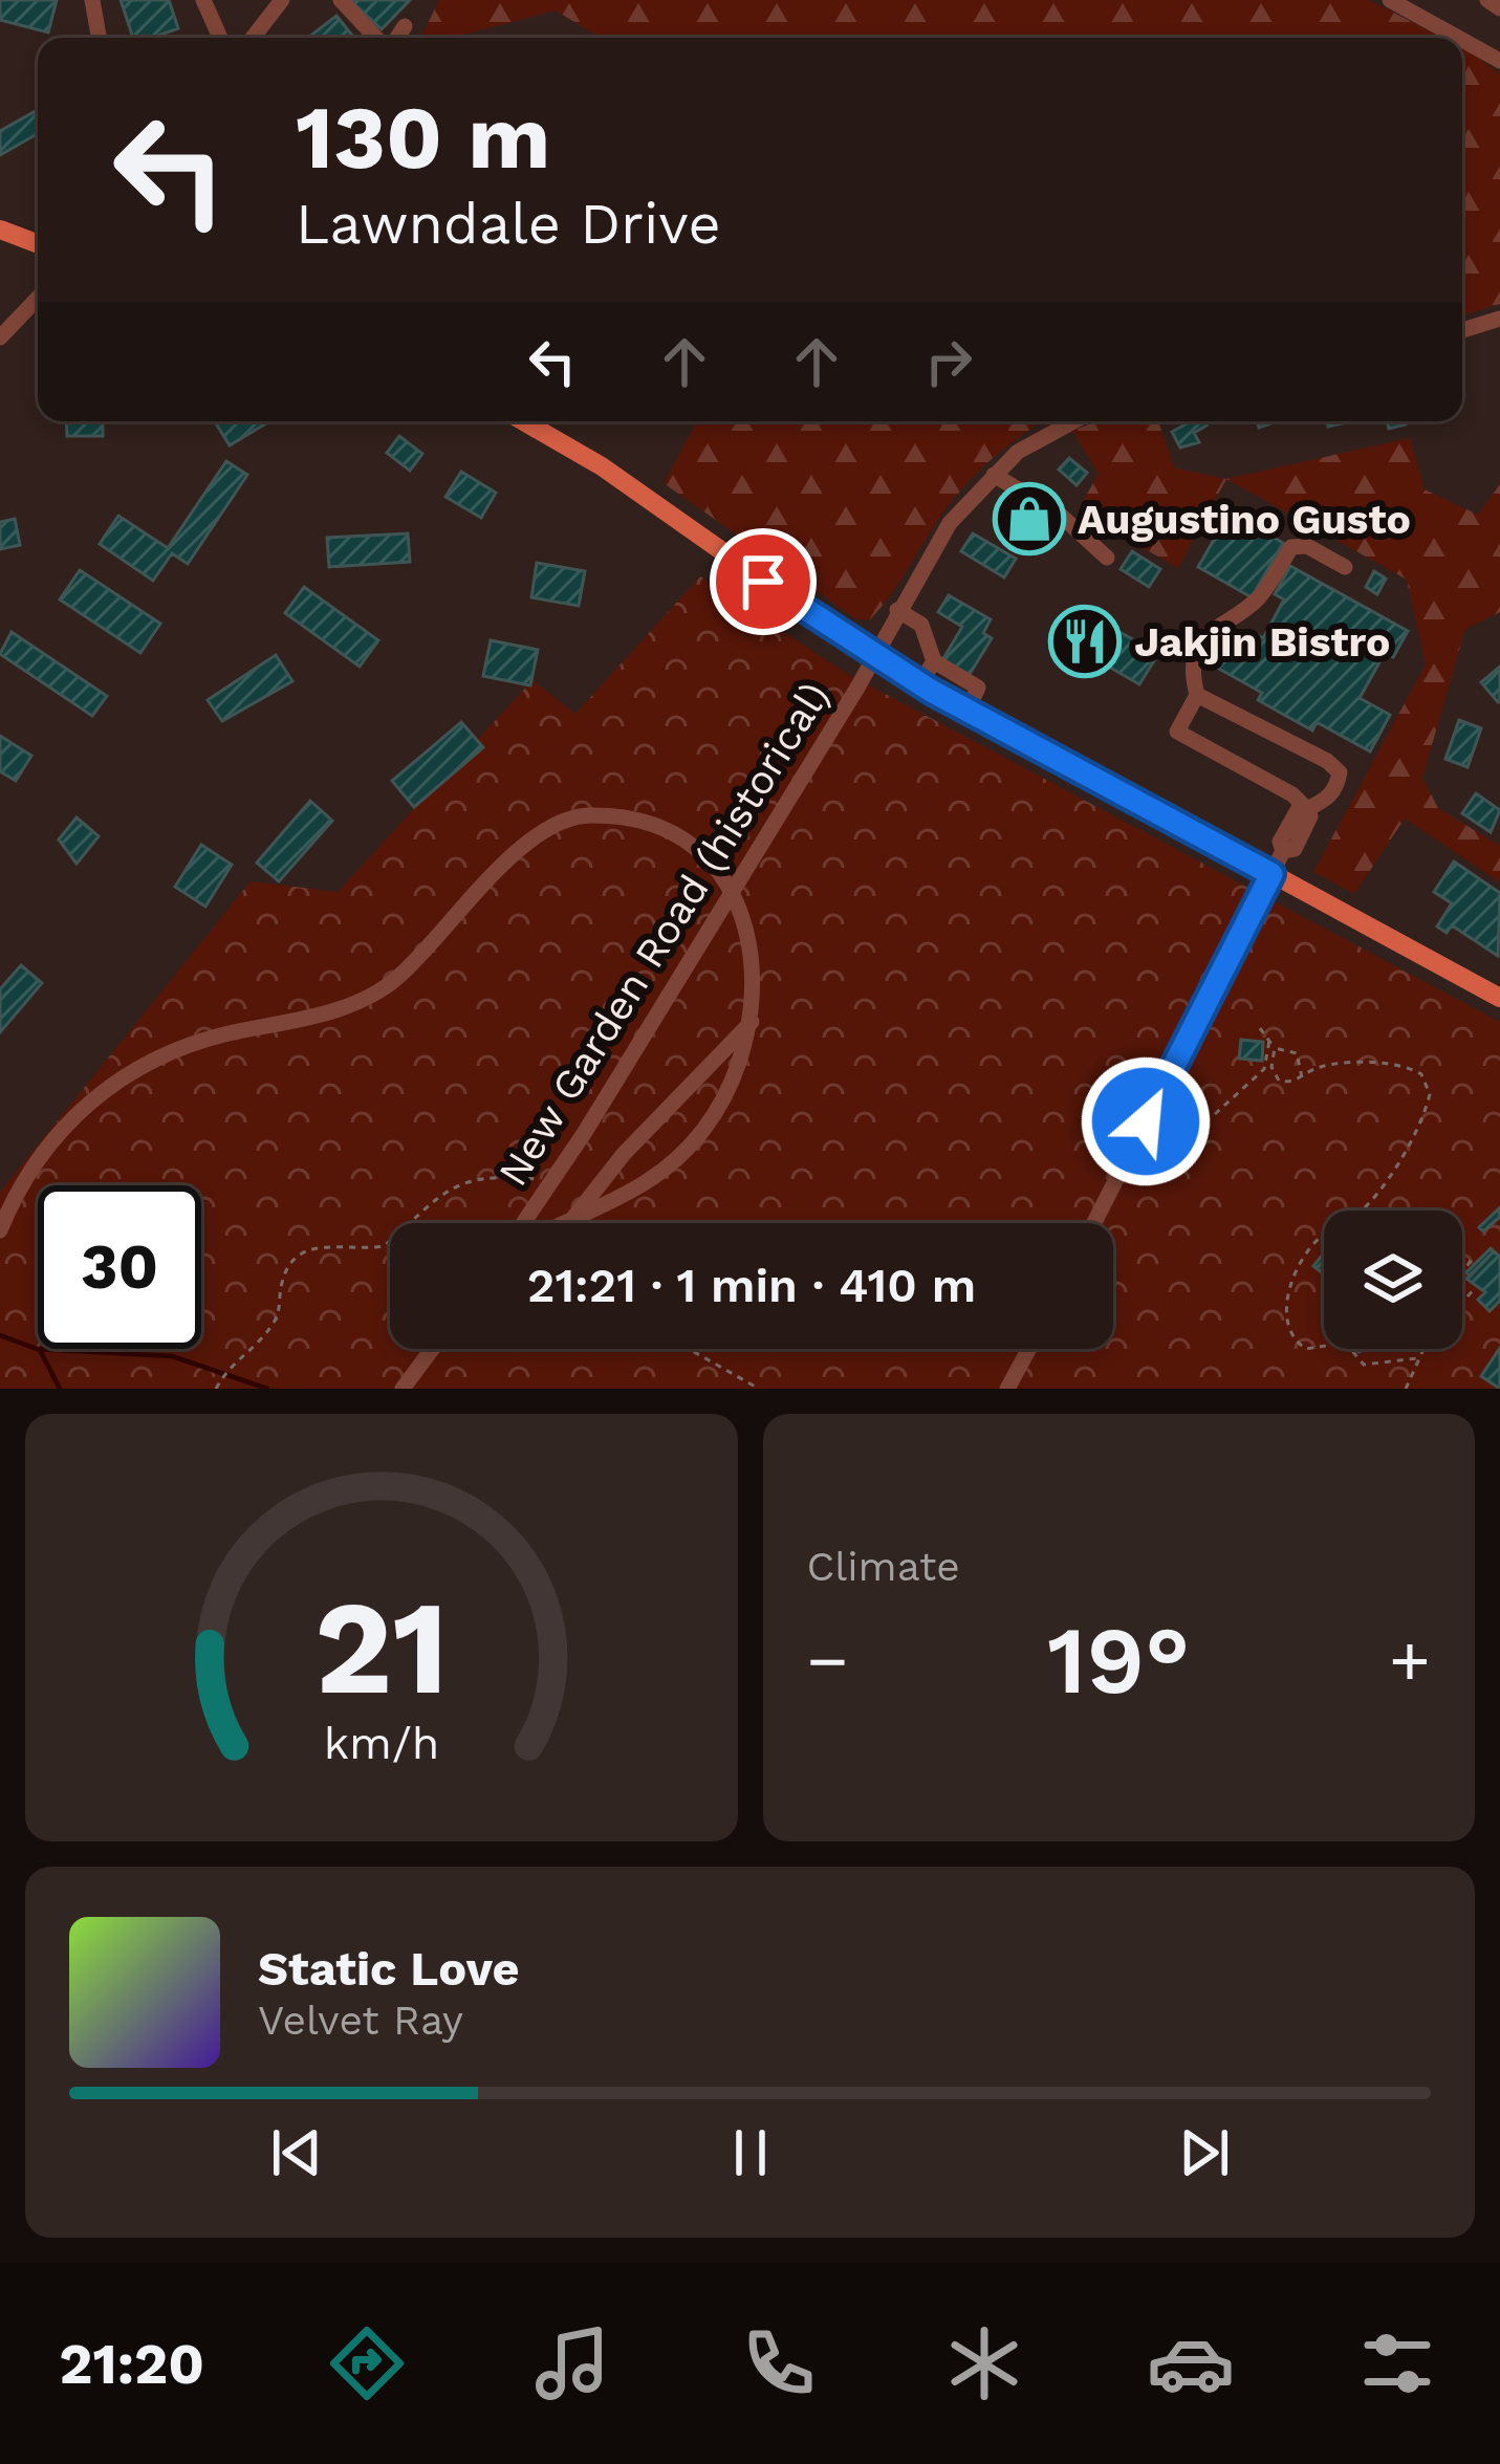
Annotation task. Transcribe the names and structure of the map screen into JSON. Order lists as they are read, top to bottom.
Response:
{
  "streets": {
    "street": ["New Garden Road (historical)"]
  },
  "places": {
    "shop": ["Augustino Gusto"],
    "restaurant": ["Jakjin Bistro"]
  },
  "page": {
    "turn": ["130 m", "Lawndale Drive"],
    "limit": "30",
    "trip": "21:21 · 1 min · 410 m",
    "tile": "Climate",
    "heat": ["−", "19°", "+"],
    "song": ["Static Love", "Velvet Ray"],
    "tabs": "21:20",
    "gauge": ["21", "km/h"]
  }
}
